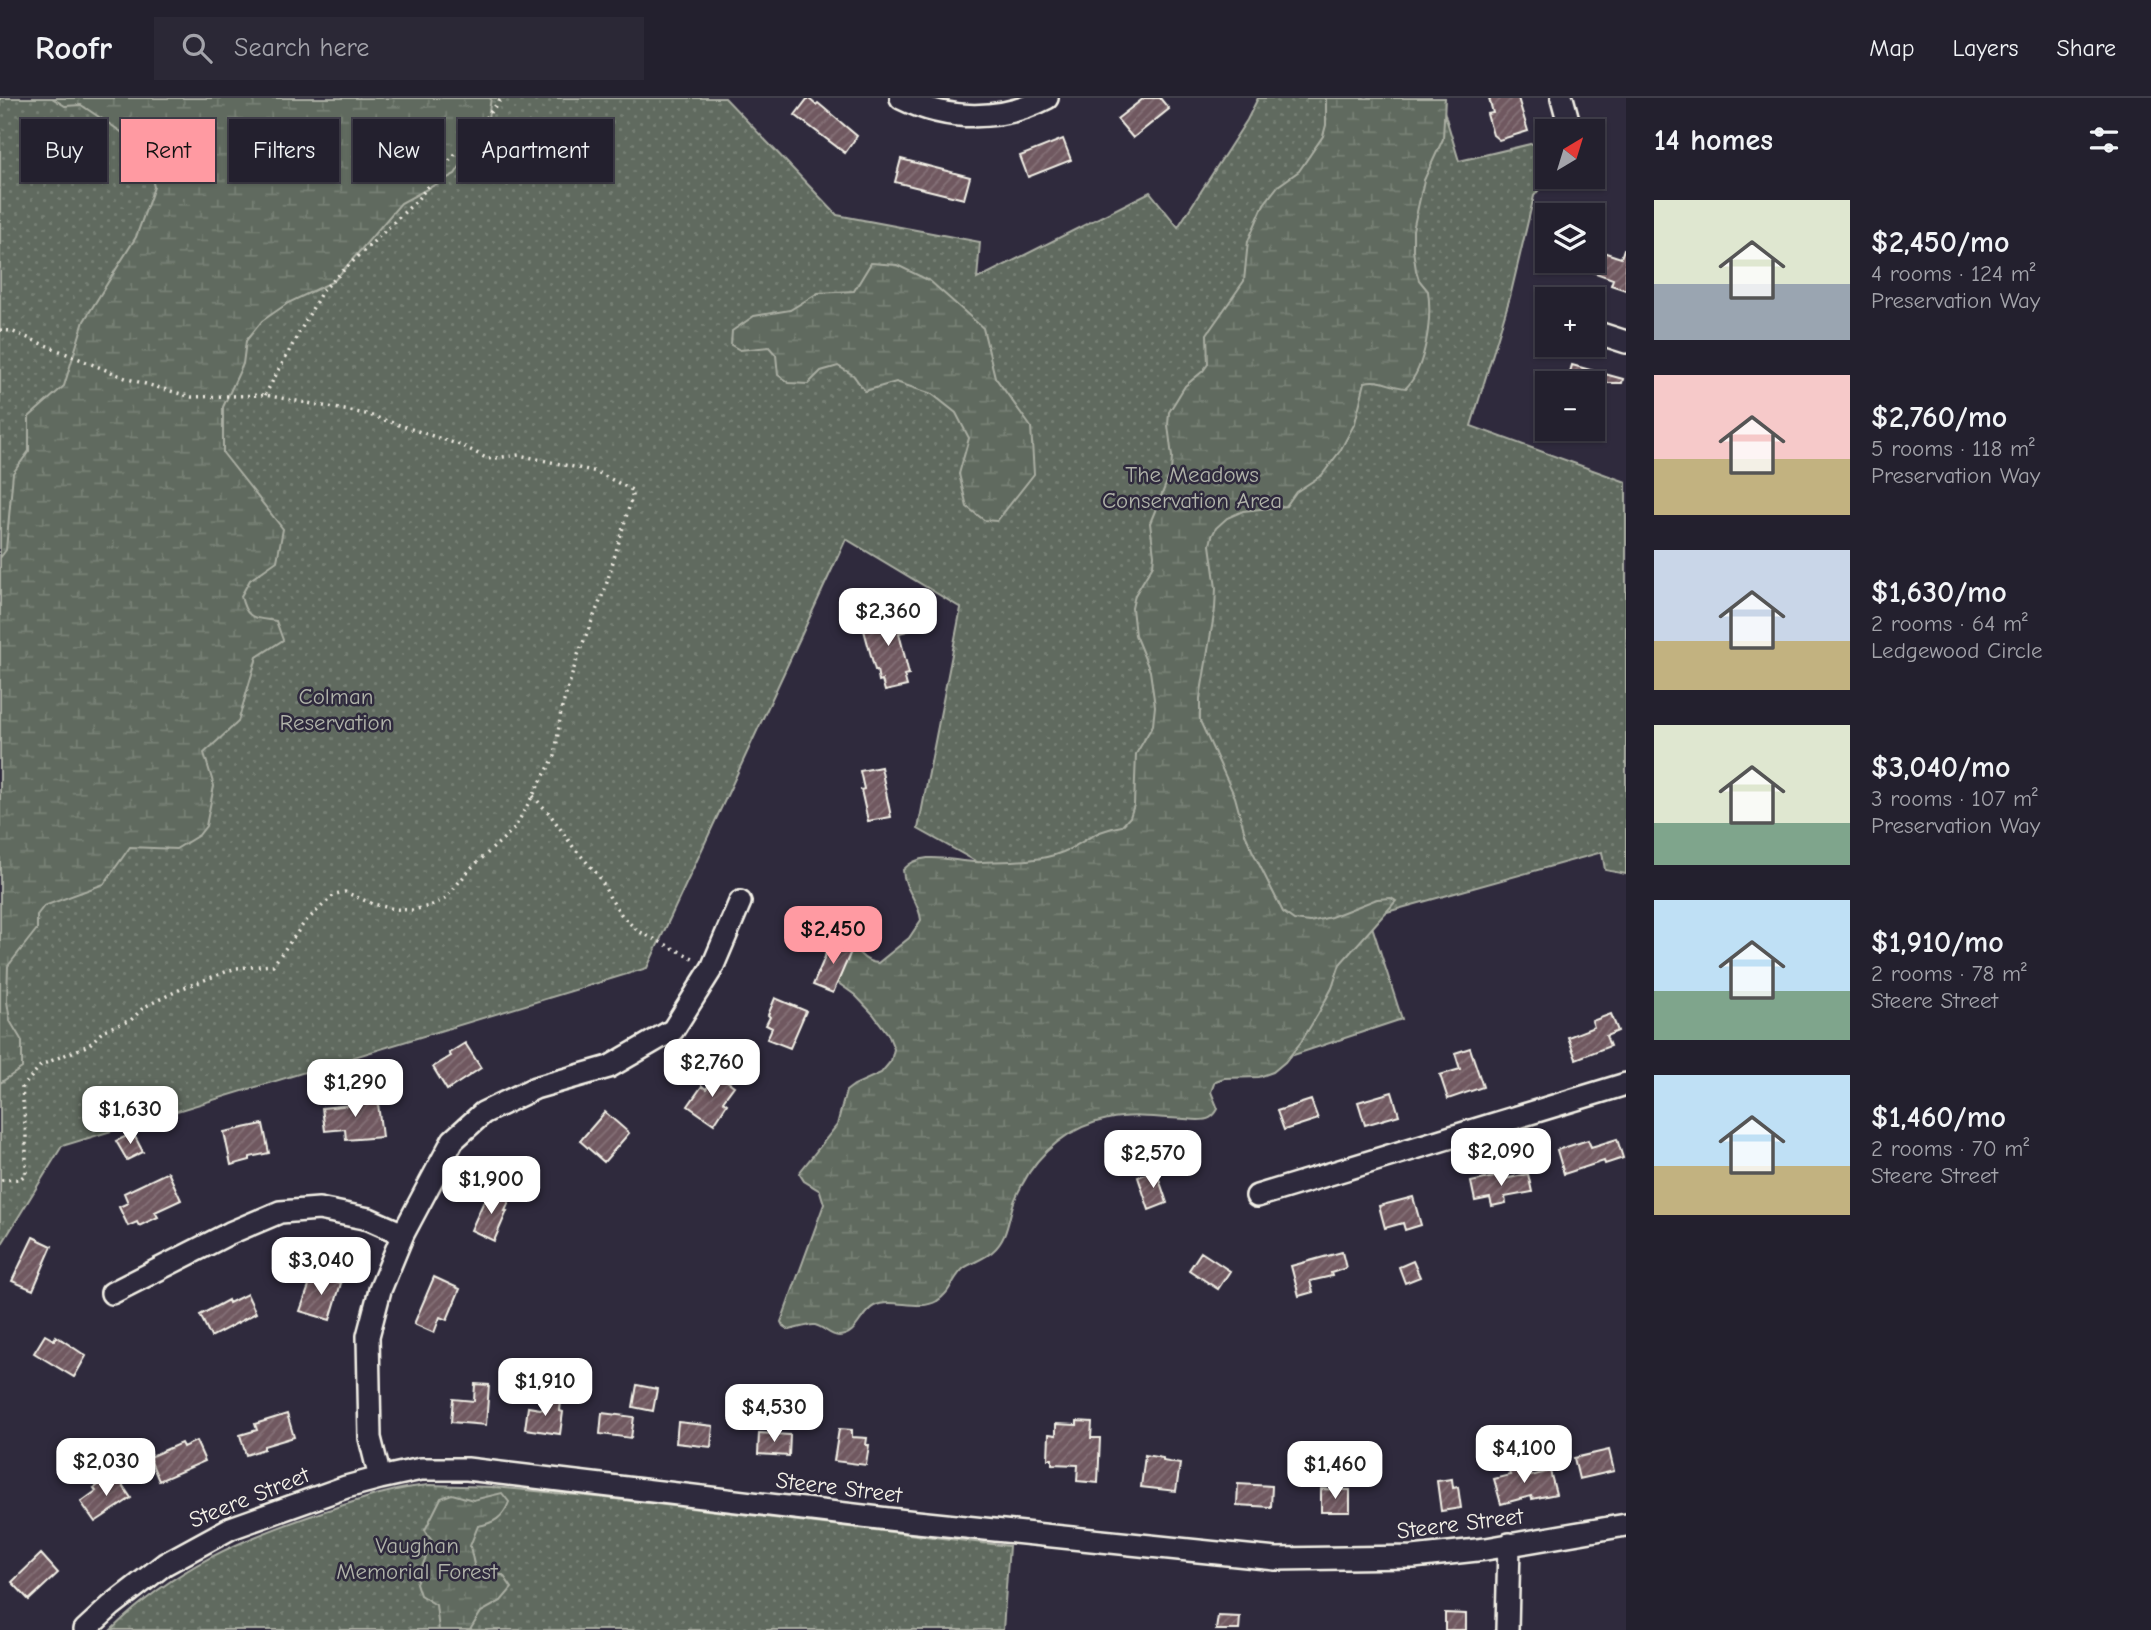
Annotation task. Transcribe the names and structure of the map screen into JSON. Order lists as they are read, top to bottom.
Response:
{
  "streets": {
    "street": ["Steere Street"]
  },
  "parks": ["The Meadows Conservation Area", "Colman Reservation", "Vaughan Memorial Forest"],
  "north": "top right",
  "page": {
    "header": "Roofr",
    "search": "Search here",
    "nav": ["Map", "Layers", "Share"],
    "heading": "14 homes",
    "map_buttons": ["+", "−"],
    "chip": [
      "Buy",
      "Rent",
      "Filters",
      "New",
      "Apartment"
    ],
    "list": [
      {
        "name": "$2,450/mo",
        "note": "4 rooms · 124 m² · Preservation Way"
      },
      {
        "name": "$2,760/mo",
        "note": "5 rooms · 118 m² · Preservation Way"
      },
      {
        "name": "$1,630/mo",
        "note": "2 rooms · 64 m² · Ledgewood Circle"
      },
      {
        "name": "$3,040/mo",
        "note": "3 rooms · 107 m² · Preservation Way"
      },
      {
        "name": "$1,910/mo",
        "note": "2 rooms · 78 m² · Steere Street"
      },
      {
        "name": "$1,460/mo",
        "note": "2 rooms · 70 m² · Steere Street"
      }
    ],
    "price": [
      "$2,360",
      "$2,450",
      "$2,760",
      "$1,290",
      "$1,630",
      "$2,090",
      "$2,570",
      "$1,900",
      "$3,040",
      "$1,910",
      "$4,530",
      "$4,100",
      "$2,030",
      "$1,460"
    ]
  }
}
